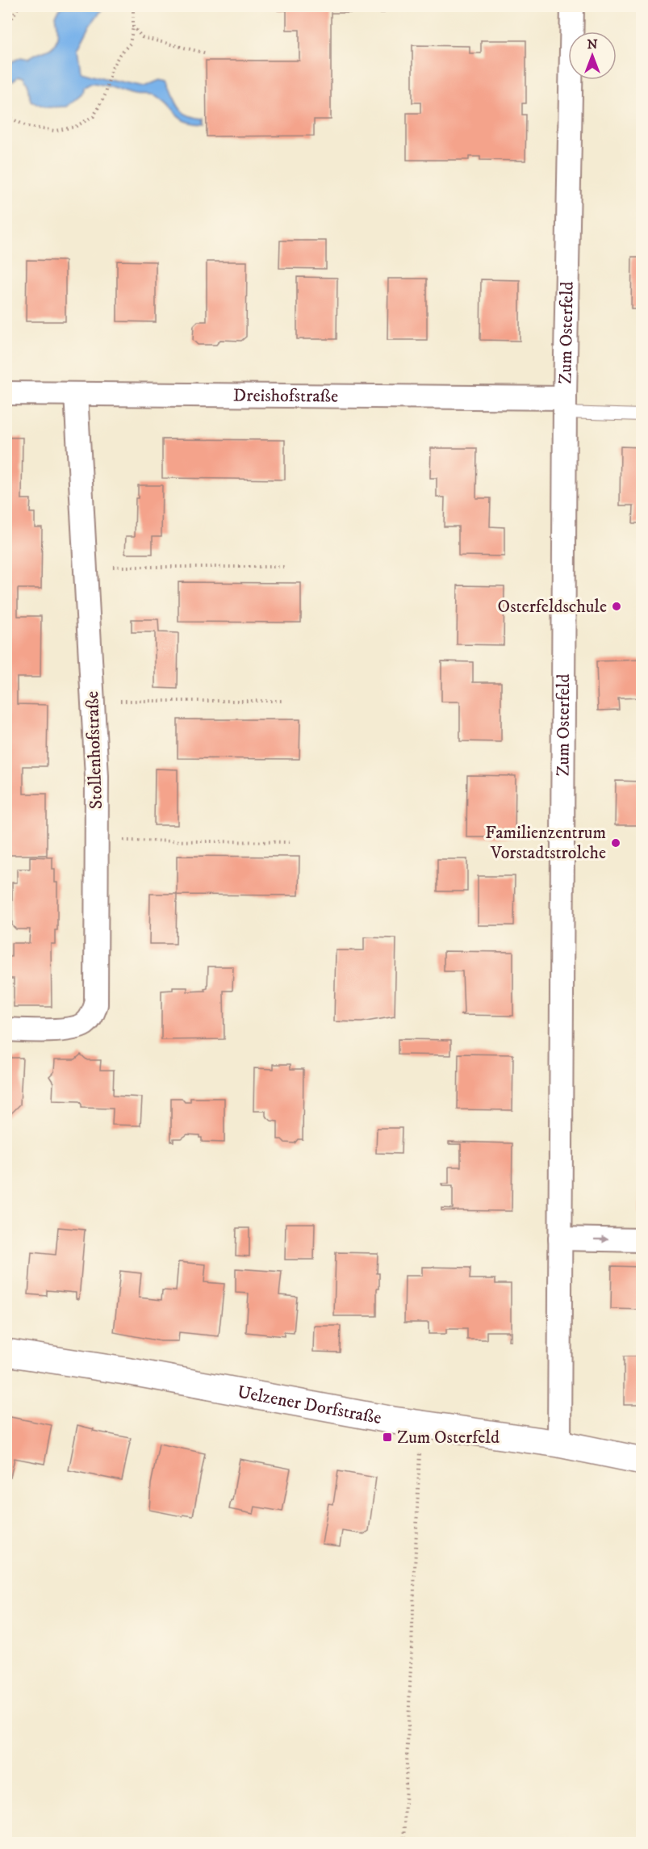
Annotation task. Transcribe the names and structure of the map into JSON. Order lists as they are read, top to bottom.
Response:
{
  "streets": {
    "street": [
      "Zum Osterfeld",
      "Dreishofstraße",
      "Stollenhofstraße",
      "Uelzener Dorfstraße"
    ]
  },
  "crossings": [
    ["Zum Osterfeld", "Dreishofstraße"],
    ["Zum Osterfeld", "Uelzener Dorfstraße"],
    ["Dreishofstraße", "Stollenhofstraße"]
  ],
  "places": {
    "other": ["Osterfeldschule", "Familienzentrum Vorstadtstrolche"],
    "transit": ["Zum Osterfeld"]
  },
  "north": "top"
}
